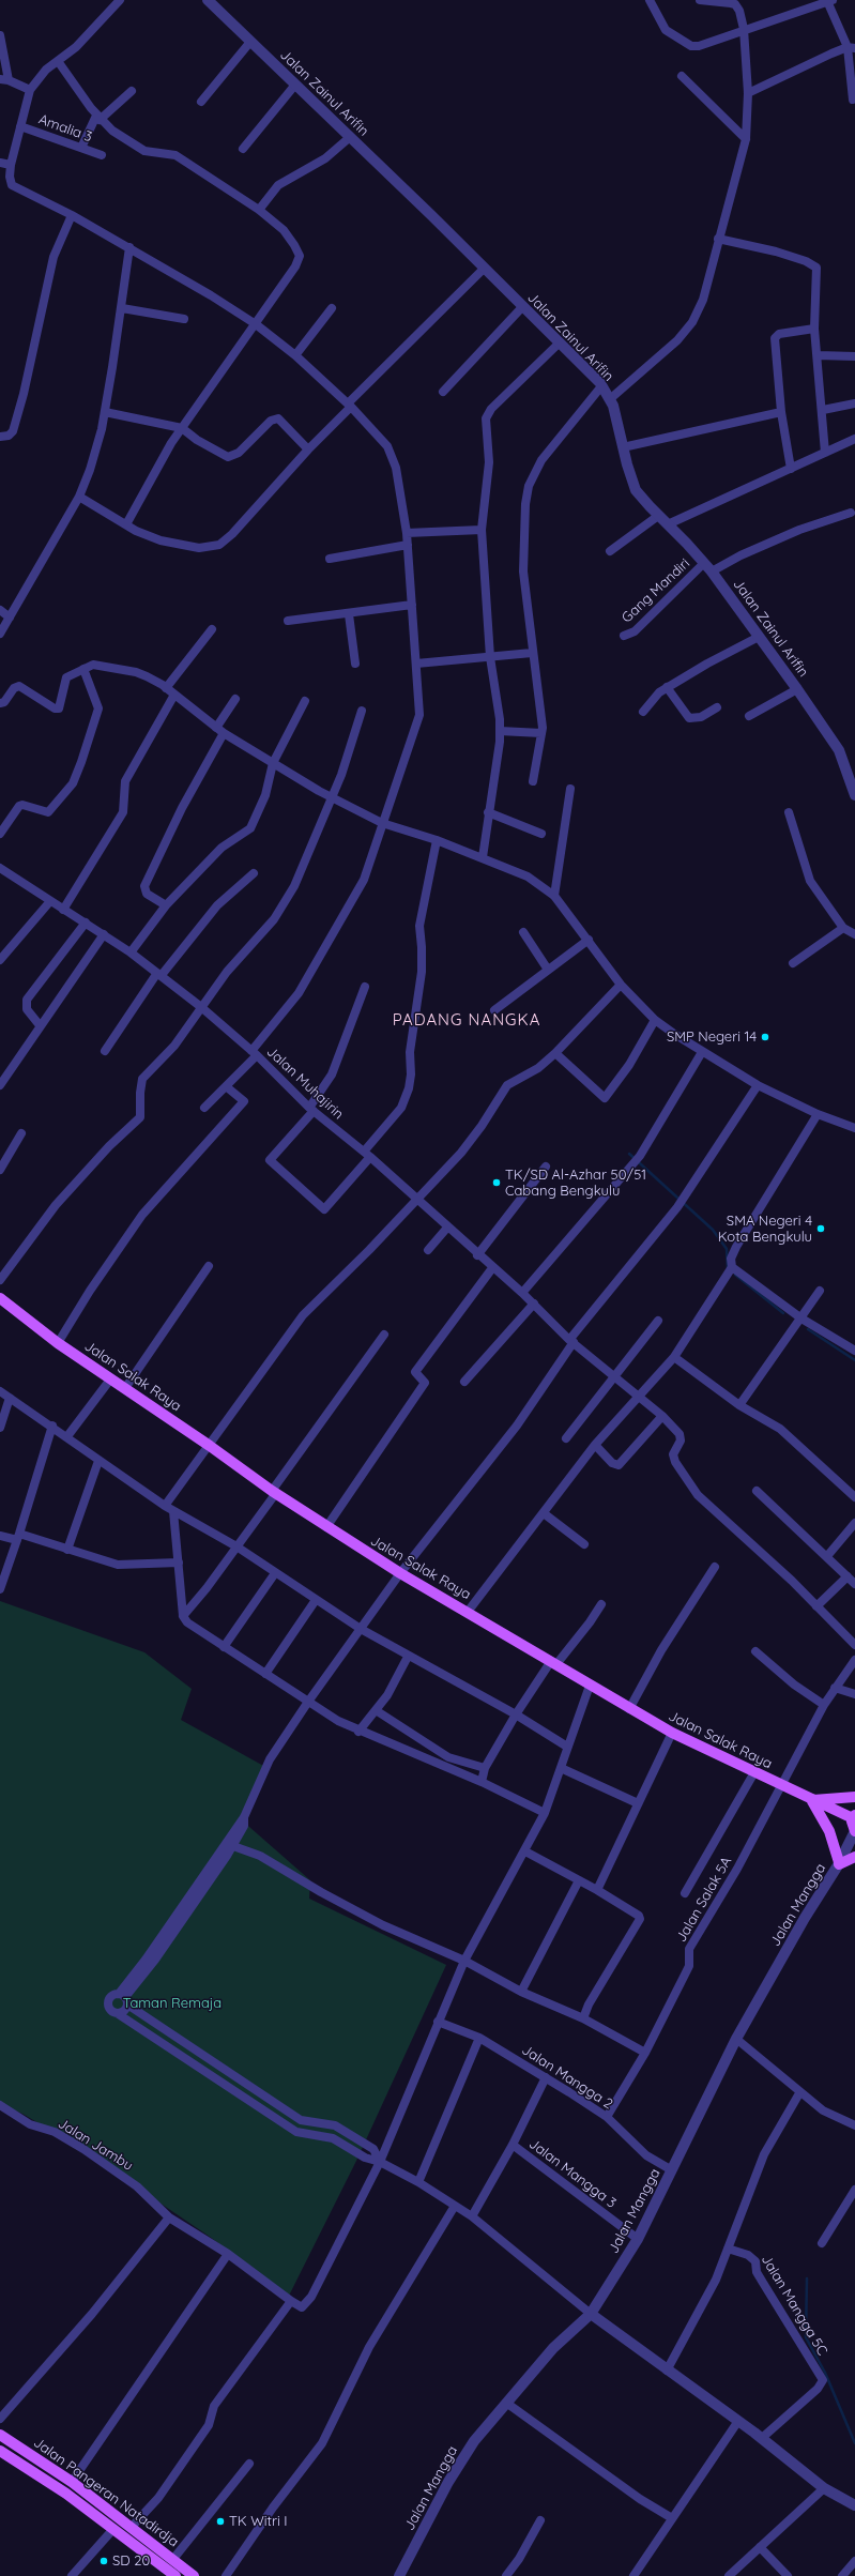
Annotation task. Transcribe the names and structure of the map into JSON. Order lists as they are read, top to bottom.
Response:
{
  "streets": {
    "main road": ["Jalan Salak Raya", "Jalan Pangeran Natadirdja"],
    "street": [
      "Jalan Zainul Arifin",
      "Amalia 3",
      "Gang Mandiri",
      "Jalan Muhajirin",
      "Jalan Salak 5A",
      "Jalan Mangga",
      "Jalan Mangga 2",
      "Jalan Jambu",
      "Jalan Mangga 3",
      "Jalan Mangga 5C"
    ]
  },
  "crossings": [
    ["Jalan Zainul Arifin", "Gang Mandiri"],
    ["Jalan Salak Raya", "Jalan Salak 5A"],
    ["Jalan Salak 5A", "Jalan Mangga 2"],
    ["Jalan Mangga", "Jalan Mangga 2"],
    ["Jalan Mangga", "Jalan Mangga 3"]
  ],
  "districts": ["PADANG NANGKA"],
  "parks": ["Taman Remaja"],
  "places": [
    "SMP Negeri 14",
    "TK/SD Al-Azhar 50/51 Cabang Bengkulu",
    "SMA Negeri 4 Kota Bengkulu",
    "TK Witri I",
    "SD 20"
  ]
}
